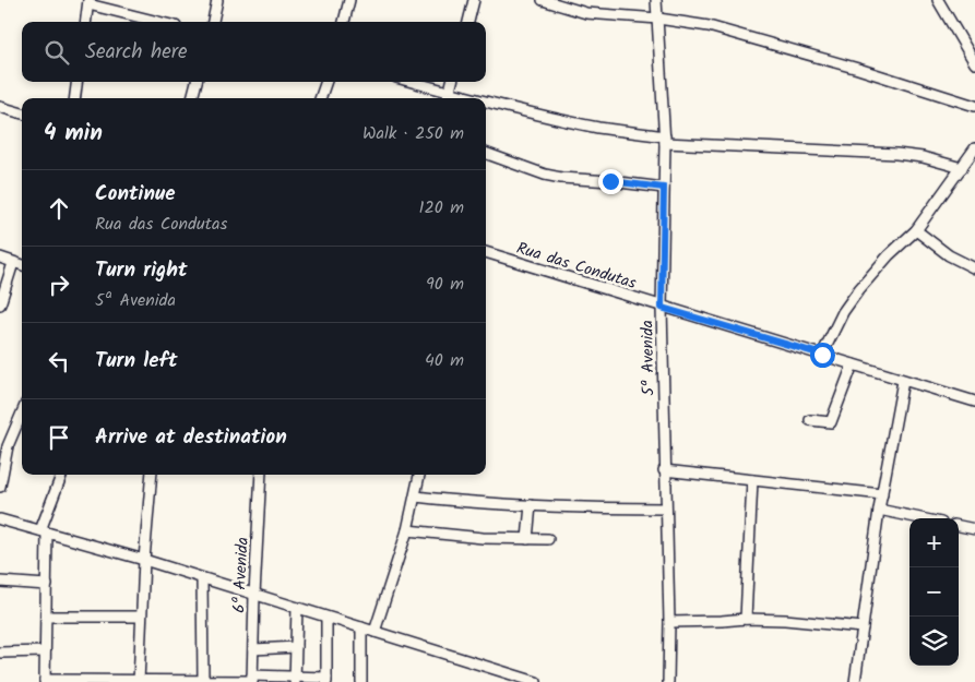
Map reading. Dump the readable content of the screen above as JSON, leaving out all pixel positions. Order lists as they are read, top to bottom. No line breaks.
{"streets":{"street":["Rua das Condutas","5ª Avenida","6ª Avenida"]},"crossings":[["Rua das Condutas","5ª Avenida"]],"page":{"search":"Search here","heading":["4 min","Walk · 250 m"],"list":[["Continue","Rua das Condutas","120 m"],["Turn right","5ª Avenida","90 m"],["Turn left","40 m"],"Arrive at destination"],"map_buttons":["+","−"]}}
